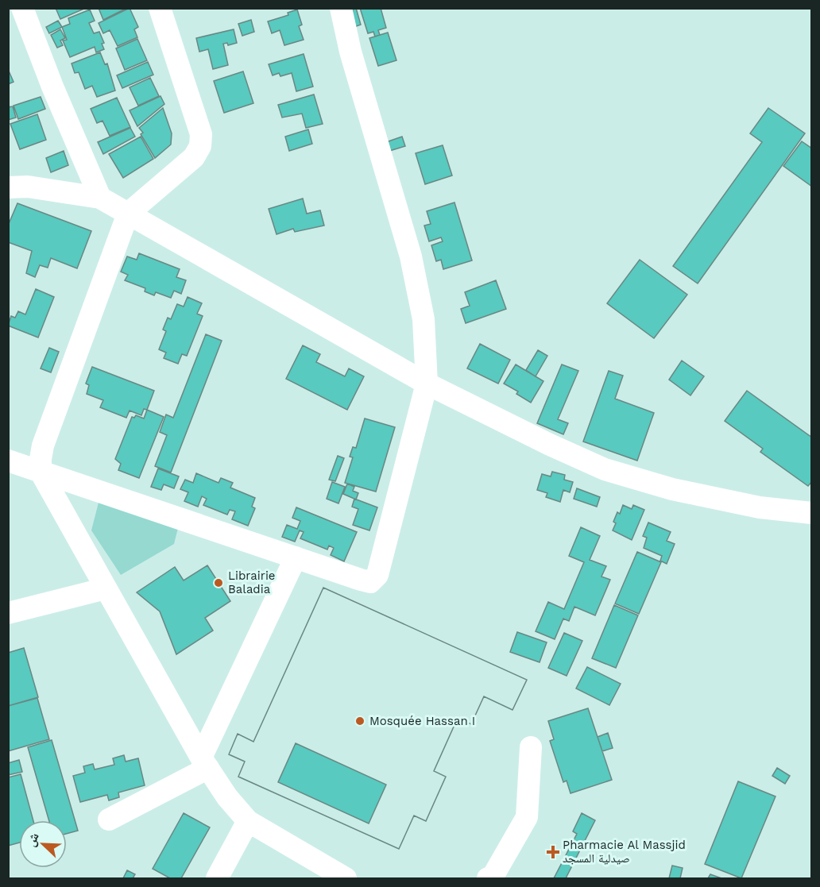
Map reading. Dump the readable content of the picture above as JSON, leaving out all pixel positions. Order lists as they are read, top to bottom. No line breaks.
{"places":{"other":["Librairie Baladia","Mosquée Hassan I"],"health":["Pharmacie Al Massjid صيدلية المسجد"]},"north":"top left"}
